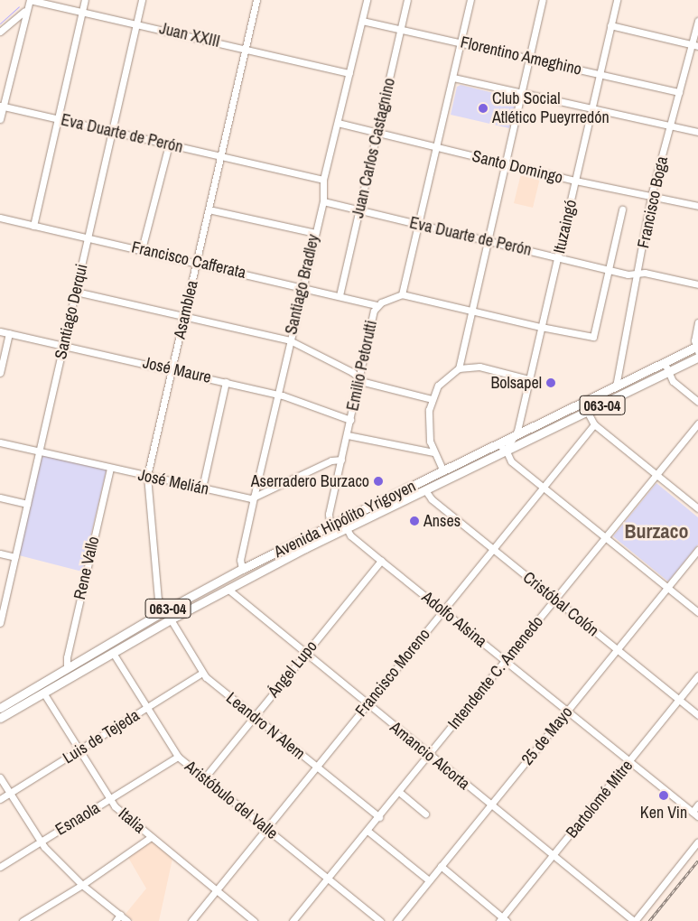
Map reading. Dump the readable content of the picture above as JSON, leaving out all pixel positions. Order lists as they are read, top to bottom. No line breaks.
{"streets":{"main road":["063-04","Avenida Hipólito Yrigoyen"],"street":["Juan XXIII","Florentino Ameghino","Eva Duarte de Perón","Juan Carlos Castagnino","Santo Domingo","Francisco Boga","Ituzaingó","Francisco Cafferata","Santiago Bradley","Asamblea","Santiago Derqui","Emilio Petorutti","José Maure","José Melián","Rene Vallo","Cristóbal Colón","Adolfo Alsina","Ángel Lupo","Francisco Moreno","Intendente C. Amenedo","Leandro N Alem","25 de Mayo","Luis de Tejeda","Amancio Alcorta","Bartolomé Mitre","Aristóbulo del Valle","Esnaola","Italia"]},"crossings":[["Juan XXIII","Santiago Bradley"],["Juan XXIII","Asamblea"],["Juan XXIII","Santiago Derqui"],["Florentino Ameghino","Juan Carlos Castagnino"],["Florentino Ameghino","Francisco Boga"],["Florentino Ameghino","Ituzaingó"],["Florentino Ameghino","Santiago Bradley"],["Eva Duarte de Perón","Juan Carlos Castagnino"],["Eva Duarte de Perón","Francisco Boga"],["Eva Duarte de Perón","Ituzaingó"],["Eva Duarte de Perón","Santiago Bradley"],["Eva Duarte de Perón","Asamblea"],["Eva Duarte de Perón","Santiago Derqui"],["Juan Carlos Castagnino","Santo Domingo"],["Juan Carlos Castagnino","Francisco Cafferata"],["Santo Domingo","Francisco Boga"],["Santo Domingo","Ituzaingó"],["Santo Domingo","Santiago Bradley"],["Francisco Boga","Avenida Hipólito Yrigoyen"],["Ituzaingó","Avenida Hipólito Yrigoyen"],["Francisco Cafferata","Santiago Bradley"],["Francisco Cafferata","Asamblea"],["Francisco Cafferata","Santiago Derqui"],["Francisco Cafferata","Emilio Petorutti"],["Santiago Bradley","José Maure"],["Santiago Bradley","José Melián"],["Santiago Bradley","Avenida Hipólito Yrigoyen"],["Asamblea","José Maure"],["Asamblea","José Melián"],["Asamblea","Avenida Hipólito Yrigoyen"],["Asamblea","Leandro N Alem"],["Santiago Derqui","José Maure"],["Santiago Derqui","José Melián"],["Emilio Petorutti","José Maure"],["Emilio Petorutti","Avenida Hipólito Yrigoyen"],["José Melián","Rene Vallo"],["Avenida Hipólito Yrigoyen","Rene Vallo"],["Avenida Hipólito Yrigoyen","Cristóbal Colón"],["Avenida Hipólito Yrigoyen","Adolfo Alsina"],["Avenida Hipólito Yrigoyen","Leandro N Alem"],["Avenida Hipólito Yrigoyen","Amancio Alcorta"],["Avenida Hipólito Yrigoyen","Aristóbulo del Valle"],["Avenida Hipólito Yrigoyen","Italia"],["Cristóbal Colón","Francisco Moreno"],["Cristóbal Colón","Intendente C. Amenedo"],["Cristóbal Colón","25 de Mayo"],["Cristóbal Colón","Bartolomé Mitre"],["Adolfo Alsina","Ángel Lupo"],["Adolfo Alsina","Francisco Moreno"],["Adolfo Alsina","Intendente C. Amenedo"],["Adolfo Alsina","25 de Mayo"],["Adolfo Alsina","Bartolomé Mitre"],["Ángel Lupo","Leandro N Alem"],["Ángel Lupo","Amancio Alcorta"],["Ángel Lupo","Aristóbulo del Valle"],["Francisco Moreno","Leandro N Alem"],["Francisco Moreno","Amancio Alcorta"],["Francisco Moreno","Aristóbulo del Valle"],["Francisco Moreno","Italia"],["Intendente C. Amenedo","Leandro N Alem"],["Intendente C. Amenedo","Amancio Alcorta"],["Intendente C. Amenedo","Aristóbulo del Valle"],["Leandro N Alem","Luis de Tejeda"],["25 de Mayo","Amancio Alcorta"],["Luis de Tejeda","Aristóbulo del Valle"],["Luis de Tejeda","Italia"],["Amancio Alcorta","Bartolomé Mitre"],["Aristóbulo del Valle","Esnaola"],["Esnaola","Italia"]],"districts":["Burzaco"],"places":["Club Social Atlético Pueyrredón","Bolsapel","Aserradero Burzaco","Anses","Ken Vin"]}
